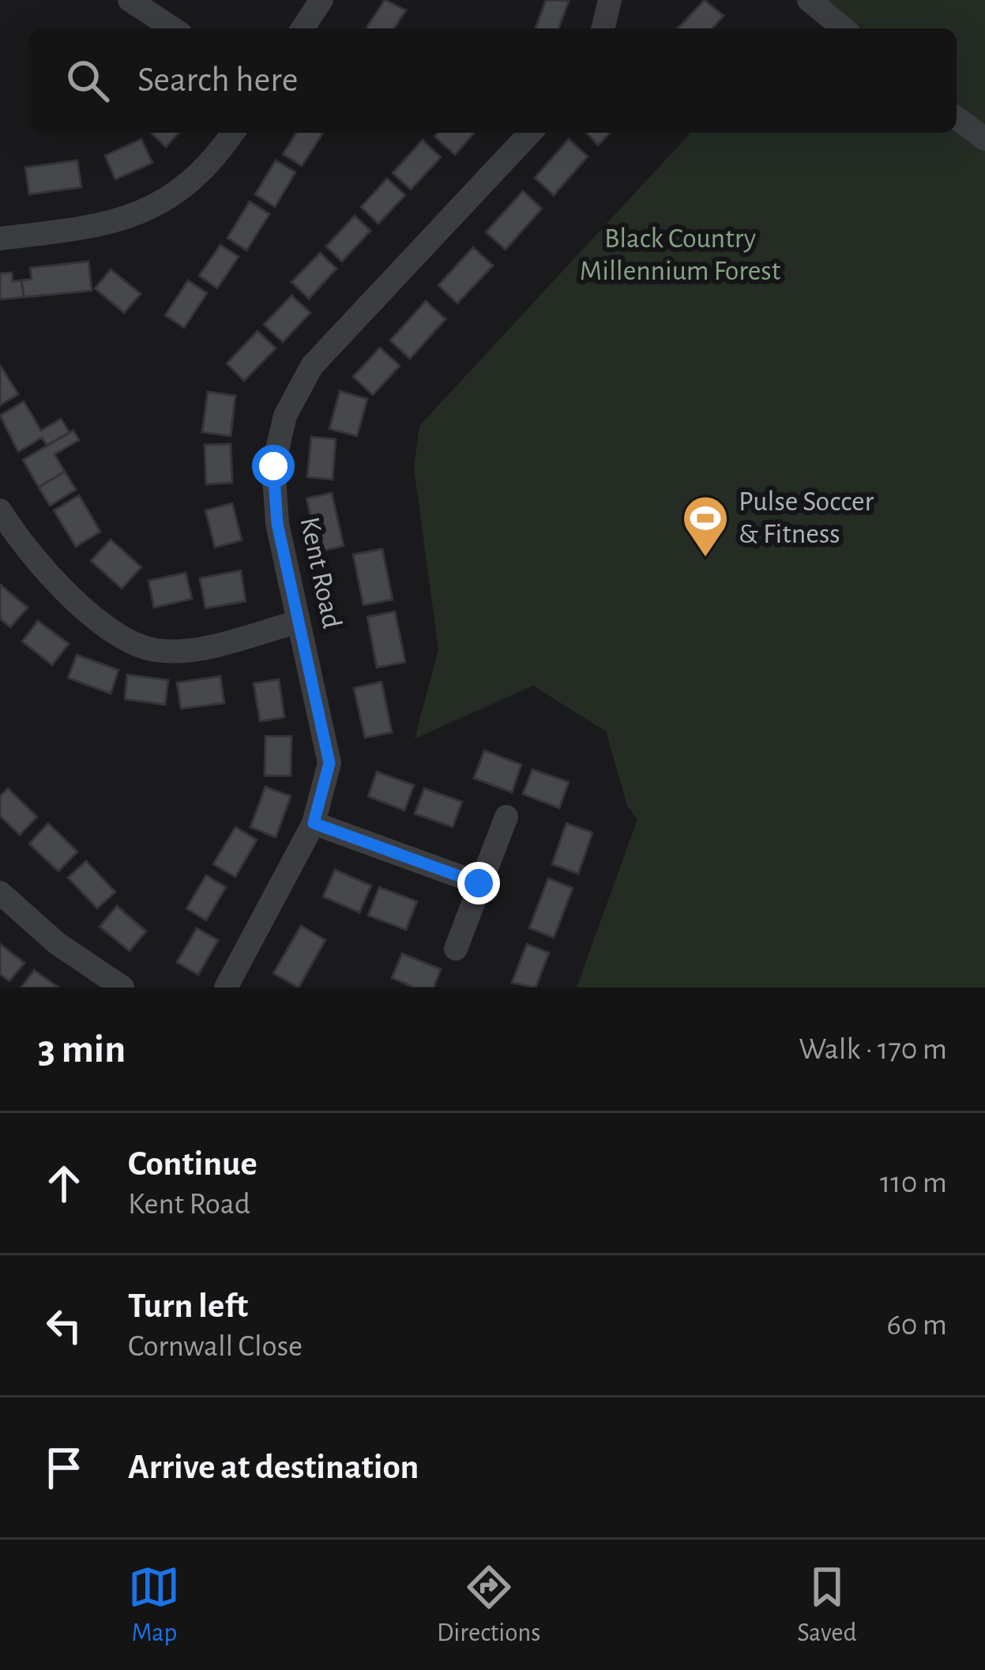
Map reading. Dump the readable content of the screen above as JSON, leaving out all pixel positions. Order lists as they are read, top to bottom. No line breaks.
{"streets":{"street":["Kent Road"]},"parks":["Black Country Millennium Forest"],"places":{"sports":["Pulse Soccer & Fitness"]},"page":{"search":"Search here","heading":["3 min","Walk · 170 m"],"list":[["Continue","Kent Road","110 m"],["Turn left","Cornwall Close","60 m"],"Arrive at destination"],"nav":["Map","Directions","Saved"]}}
